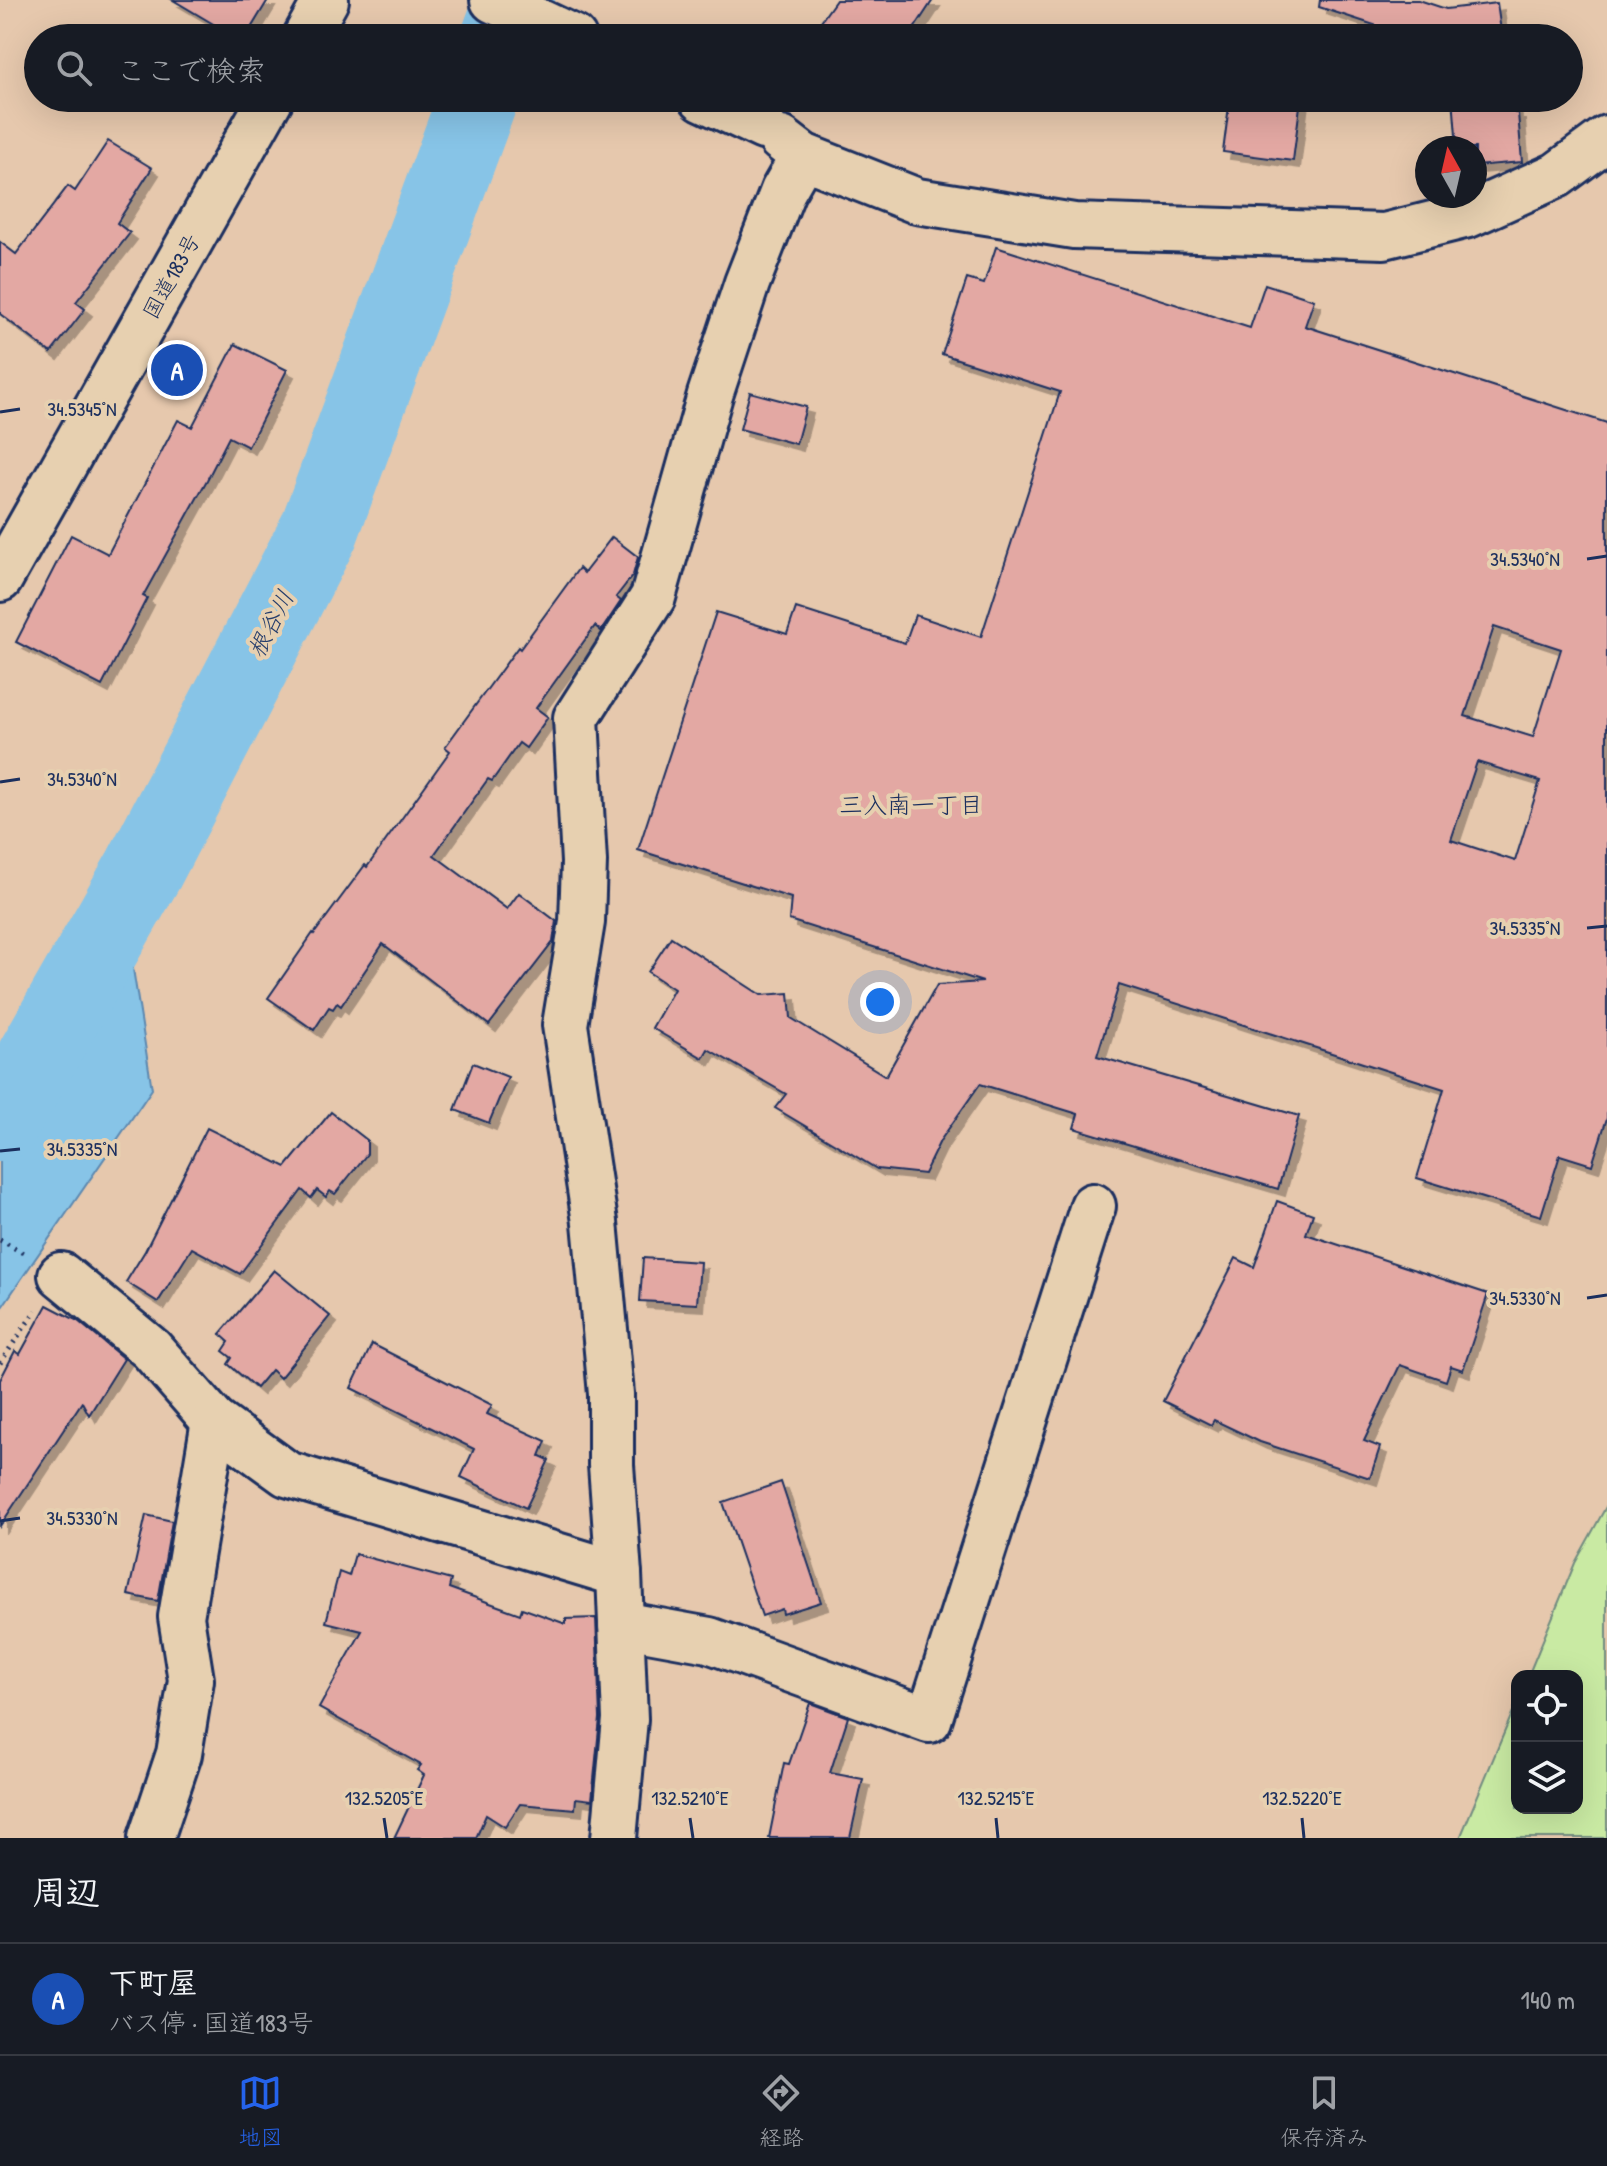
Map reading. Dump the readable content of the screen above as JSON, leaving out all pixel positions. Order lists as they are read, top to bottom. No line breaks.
{"streets":{"main road":["国道183号"]},"districts":["三入南一丁目"],"water":["根谷川"],"north":"top","page":{"search":"ここで検索","pins":"A","heading":"周辺","list":[{"mark":"A","name":"下町屋","note":"バス停 · 国道183号","value":"140 m"}],"nav":["地図","経路","保存済み"]},"coordinates":["34.5345°N","34.5340°N","34.5335°N","34.5330°N","132.5205°E","132.5210°E","132.5215°E","132.5220°E"]}
